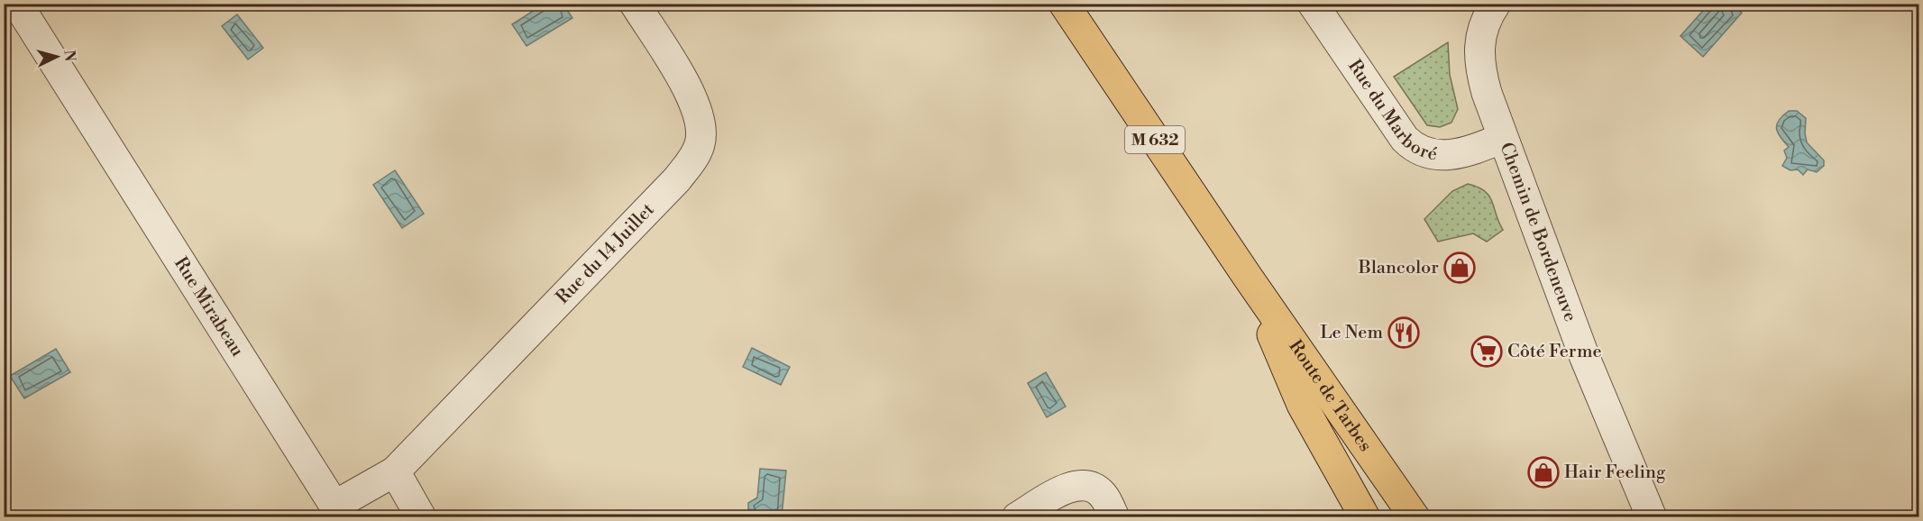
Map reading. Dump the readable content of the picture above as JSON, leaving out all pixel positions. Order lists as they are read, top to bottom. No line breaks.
{"streets":{"main road":["M 632","Route de Tarbes"],"street":["Rue du Marboré","Chemin de Bordeneuve","Rue du 14 Juillet","Rue Mirabeau"]},"crossings":[["Rue du Marboré","Chemin de Bordeneuve"],["Rue du 14 Juillet","Rue Mirabeau"]],"places":{"shop":["Blancolor","Hair Feeling"],"restaurant":["Le Nem"],"supermarket":["Côté Ferme"]},"north":"right"}
